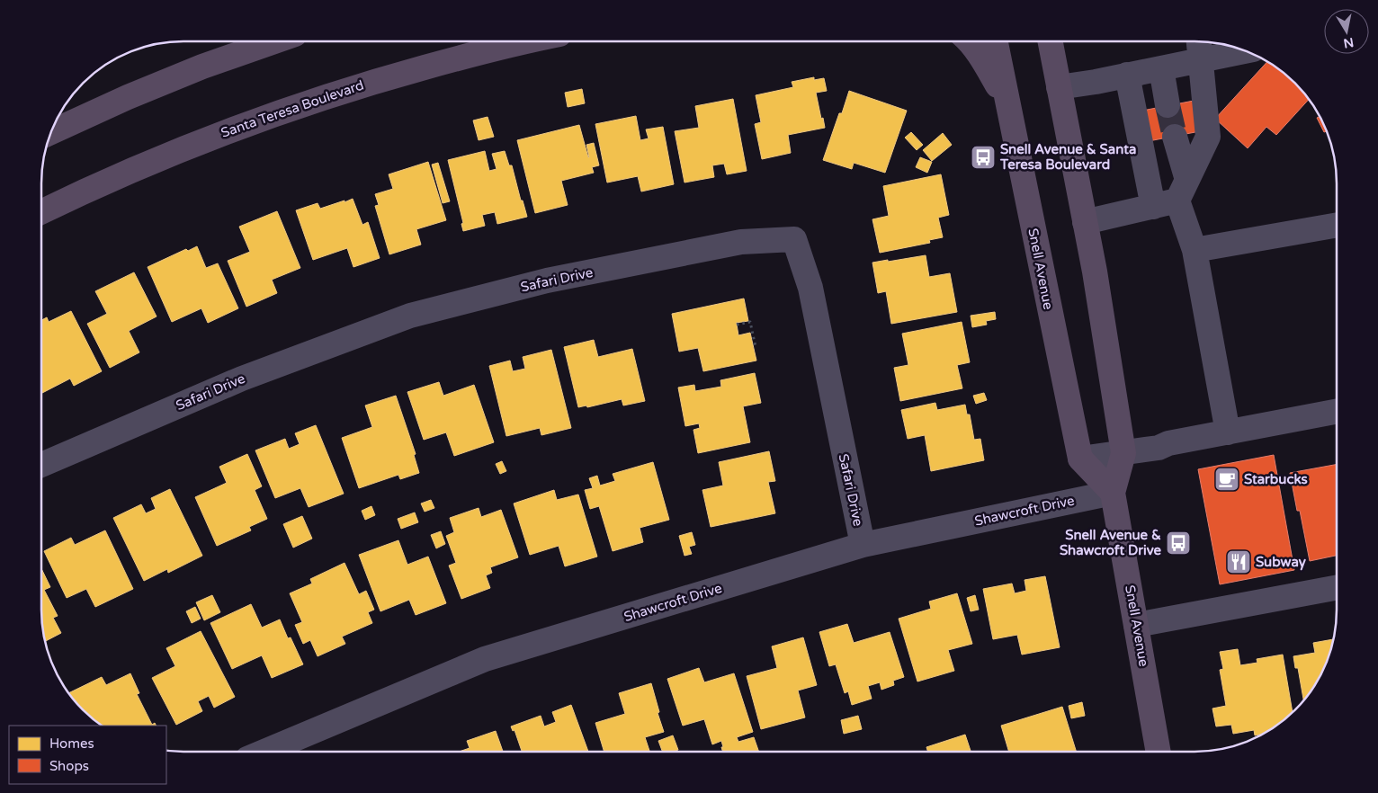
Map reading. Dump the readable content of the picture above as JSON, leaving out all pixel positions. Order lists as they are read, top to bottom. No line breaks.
{"streets":{"main road":["Santa Teresa Boulevard","Snell Avenue"],"street":["Safari Drive","Shawcroft Drive"]},"crossings":[["Snell Avenue","Shawcroft Drive"],["Safari Drive","Shawcroft Drive"]],"places":{"bus stop":["Snell Avenue & Santa Teresa Boulevard","Snell Avenue & Shawcroft Drive"],"cafe":["Starbucks"],"restaurant":["Subway"]},"legend":["Homes","Shops"],"north":"bottom"}
